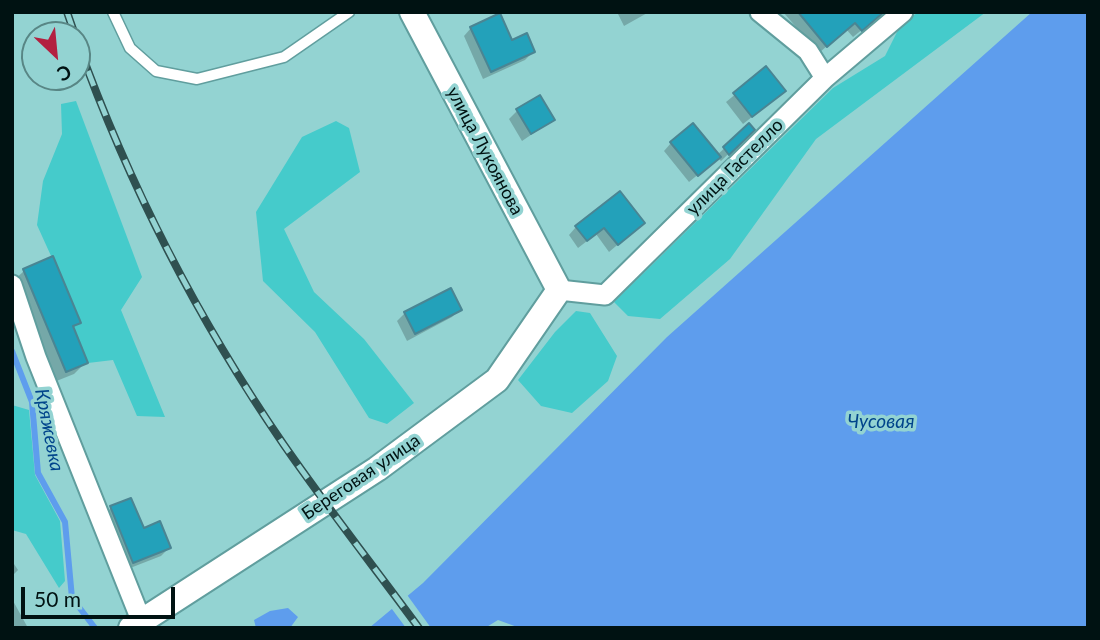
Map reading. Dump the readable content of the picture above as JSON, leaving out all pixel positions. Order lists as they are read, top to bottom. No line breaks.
{"streets":{"street":["улица Лукоянова","улица Гастелло","Береговая улица"]},"crossings":[["улица Лукоянова","улица Гастелло"],["улица Лукоянова","Береговая улица"],["улица Гастелло","Береговая улица"]],"water":["Чусовая","Кряжевка"],"scale_bar":"50 m","north":"bottom right"}
